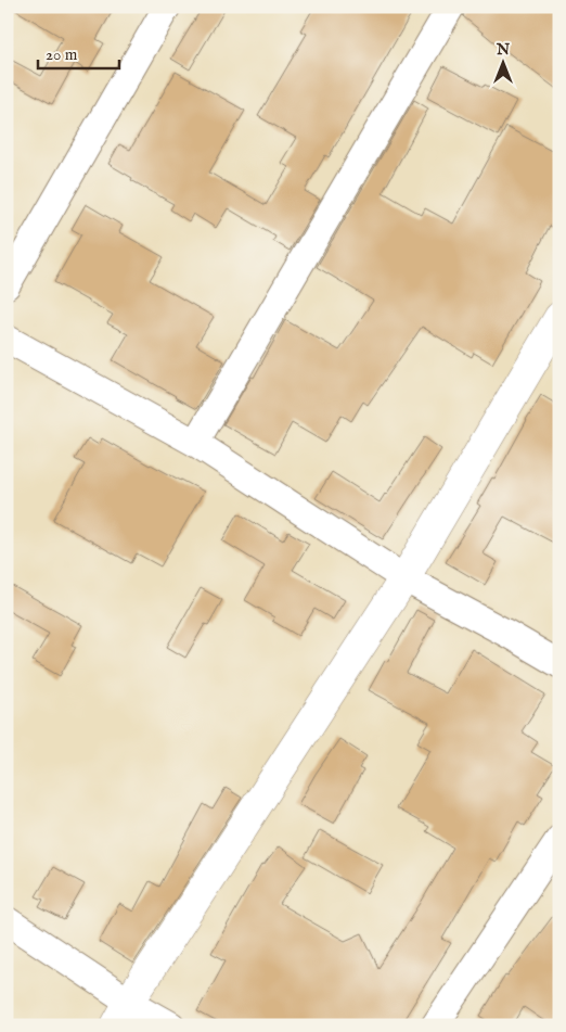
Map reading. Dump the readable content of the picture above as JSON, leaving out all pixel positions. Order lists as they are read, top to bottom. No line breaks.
{"scale_bar":"20 m","north":"top"}
